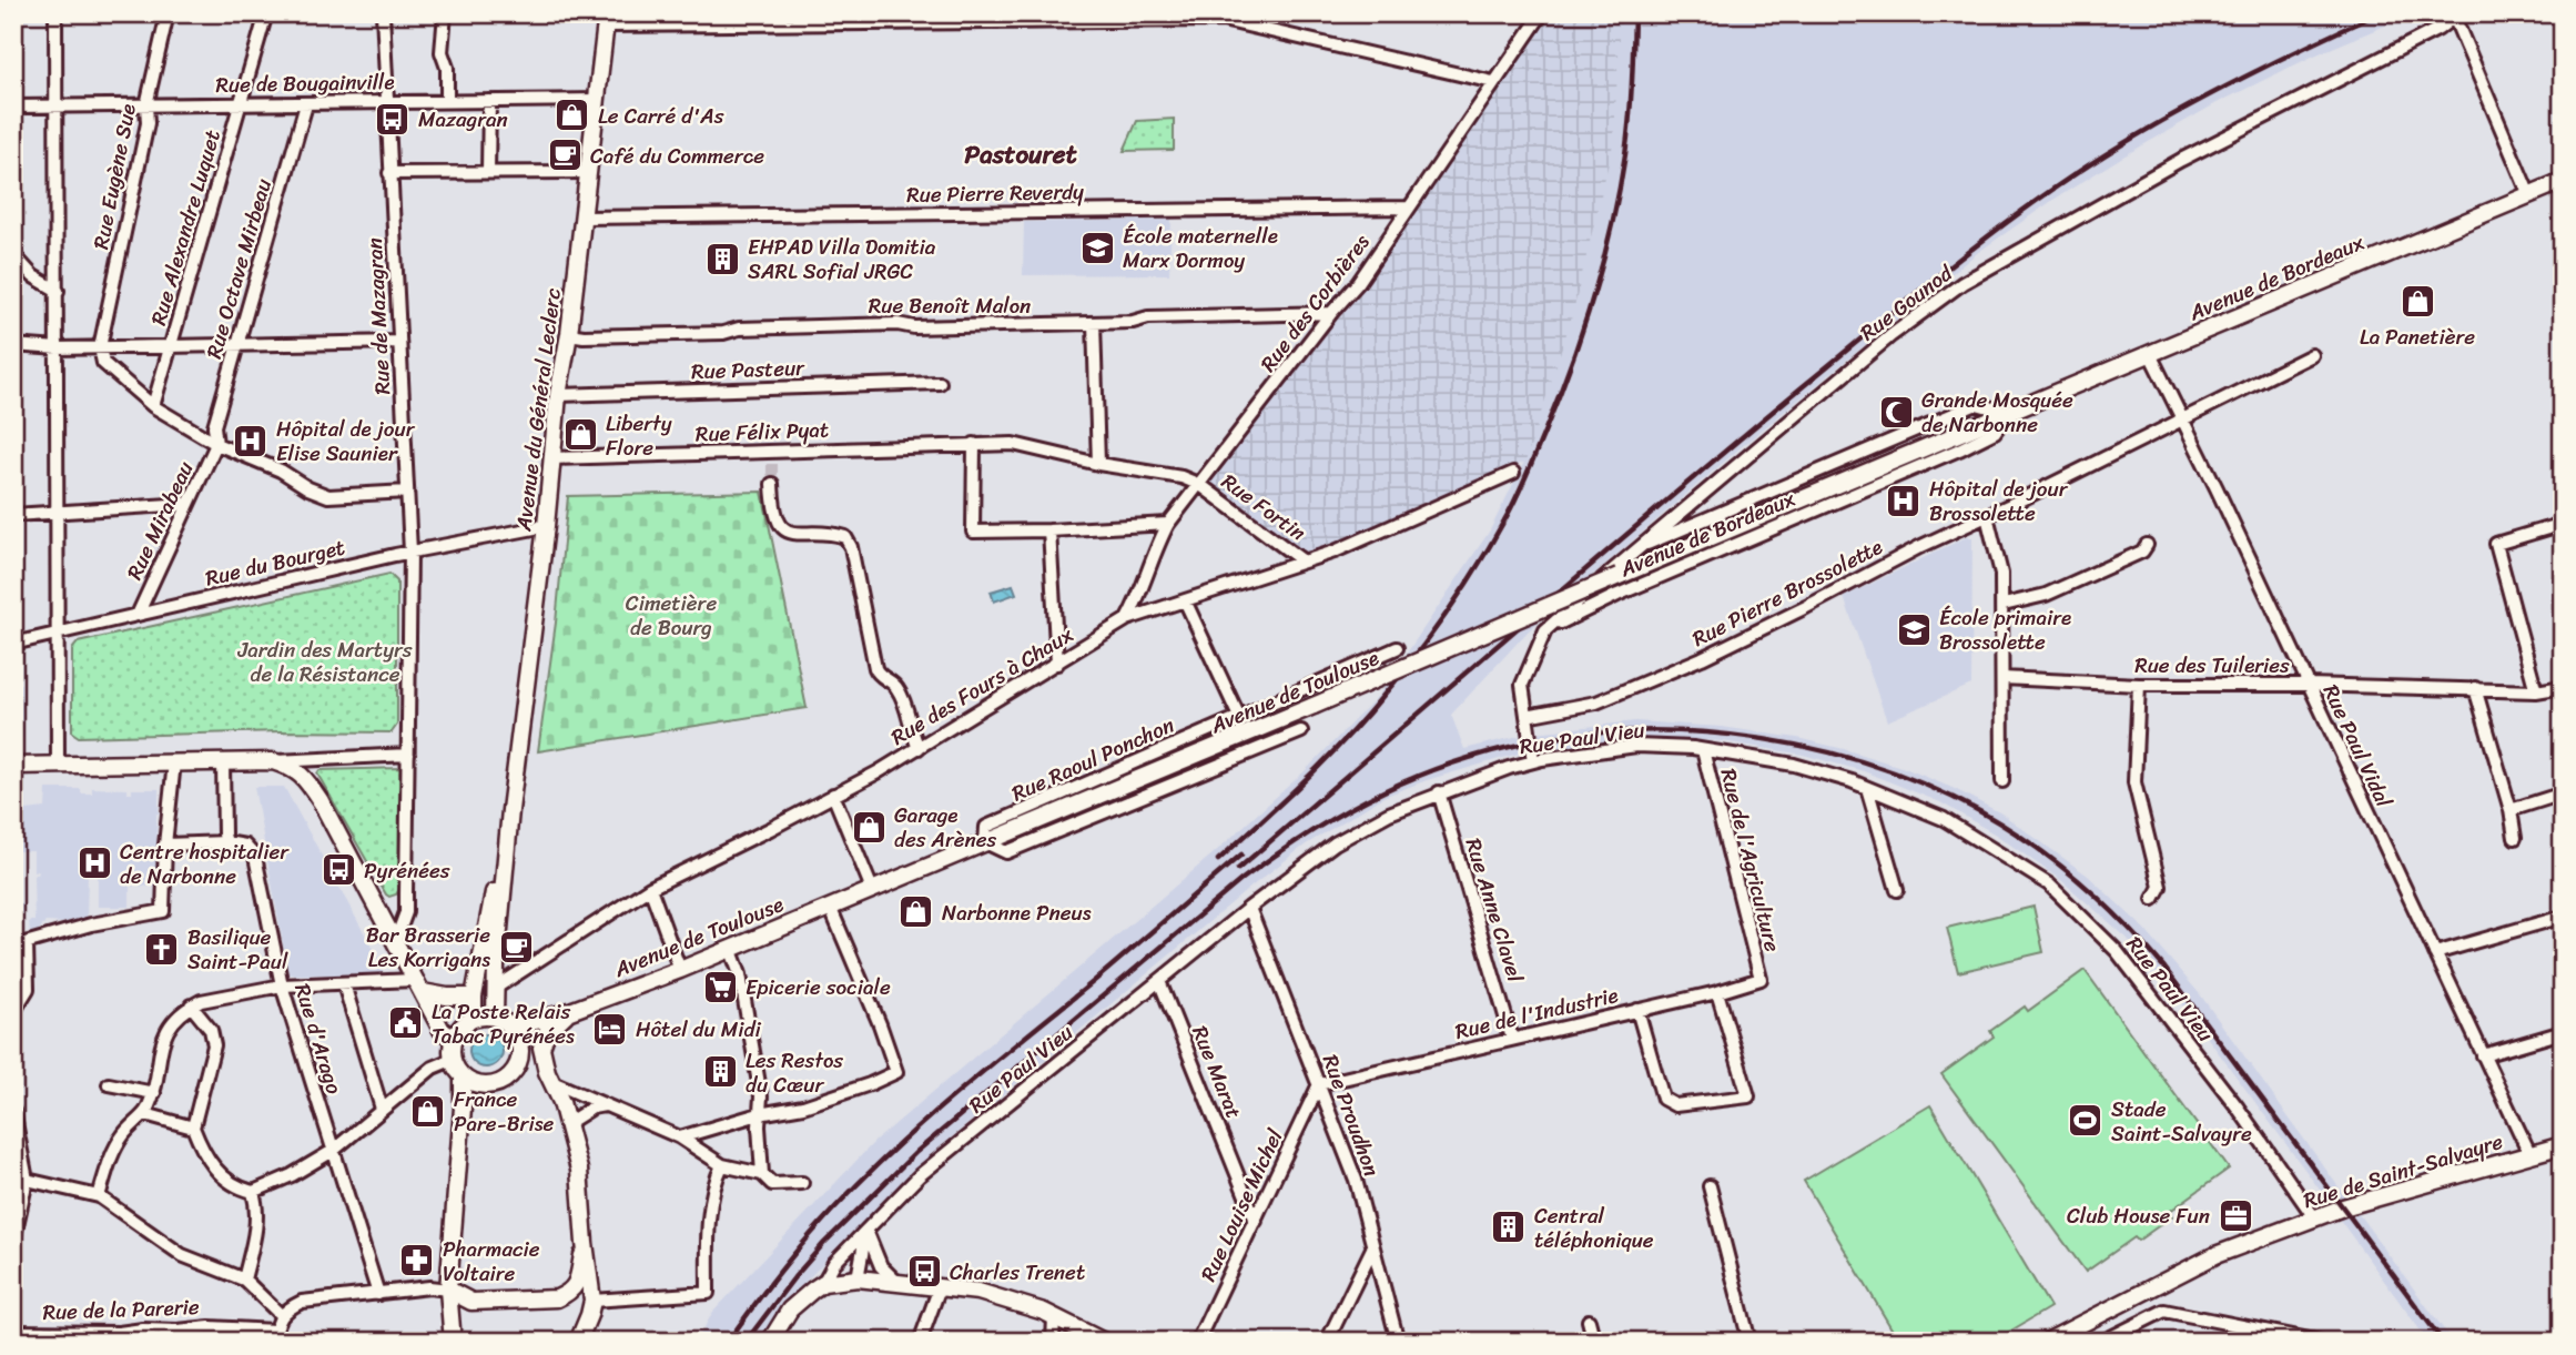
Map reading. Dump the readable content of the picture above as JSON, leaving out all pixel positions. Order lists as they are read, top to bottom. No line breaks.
{"streets":{"main road":["Avenue de Bordeaux","Avenue du Général Leclerc","Avenue de Toulouse","Rue de Saint-Salvayre"],"street":["Rue de Bougainville","Rue Eugène Sue","Rue Pierre Reverdy","Rue Alexandre Luquet","Rue Octave Mirbeau","Rue des Corbières","Rue Gounod","Rue Benoît Malon","Rue de Mazagran","Rue Pasteur","Rue Félix Pyat","Rue Fortin","Rue Mirabeau","Rue du Bourget","Rue Pierre Brossolette","Rue des Tuileries","Rue des Fours à Chaux","Rue Paul Vieu","Rue Paul Vidal","Rue Raoul Ponchon","Rue de l'Agriculture","Rue Anne Clavel","Rue de l'Industrie","Rue d'Arago","Rue Marat","Rue Proudhon","Rue Louise Michel","Rue de la Parerie"]},"crossings":[["Rue de Bougainville","Rue Eugène Sue"],["Rue de Bougainville","Rue Alexandre Luquet"],["Rue de Bougainville","Rue Octave Mirbeau"],["Rue de Bougainville","Rue de Mazagran"],["Rue de Bougainville","Avenue du Général Leclerc"],["Rue Pierre Reverdy","Rue des Corbières"],["Rue Pierre Reverdy","Avenue du Général Leclerc"],["Rue Octave Mirbeau","Rue Mirabeau"],["Avenue de Bordeaux","Rue Gounod"],["Avenue de Bordeaux","Avenue de Toulouse"],["Avenue de Bordeaux","Rue Paul Vidal"],["Rue des Corbières","Rue Benoît Malon"],["Rue des Corbières","Rue Félix Pyat"],["Rue des Corbières","Rue Fortin"],["Rue des Corbières","Rue des Fours à Chaux"],["Rue Gounod","Rue Pierre Brossolette"],["Rue Gounod","Rue Paul Vieu"],["Rue Benoît Malon","Avenue du Général Leclerc"],["Rue de Mazagran","Rue du Bourget"],["Rue Pasteur","Avenue du Général Leclerc"],["Avenue du Général Leclerc","Rue Félix Pyat"],["Avenue du Général Leclerc","Rue du Bourget"],["Avenue du Général Leclerc","Rue des Fours à Chaux"],["Avenue du Général Leclerc","Avenue de Toulouse"],["Rue Félix Pyat","Rue Fortin"],["Rue Fortin","Rue des Fours à Chaux"],["Rue Mirabeau","Rue du Bourget"],["Rue Pierre Brossolette","Rue Paul Vidal"],["Rue des Tuileries","Rue Paul Vidal"],["Avenue de Toulouse","Rue Raoul Ponchon"],["Rue Paul Vieu","Rue de l'Agriculture"],["Rue Paul Vieu","Rue Anne Clavel"],["Rue Paul Vieu","Rue Marat"],["Rue Paul Vieu","Rue Proudhon"],["Rue Paul Vieu","Rue de Saint-Salvayre"],["Rue Paul Vidal","Rue de Saint-Salvayre"],["Rue de l'Agriculture","Rue de l'Industrie"],["Rue Anne Clavel","Rue de l'Industrie"],["Rue de l'Industrie","Rue Proudhon"],["Rue de l'Industrie","Rue Louise Michel"],["Rue Marat","Rue Louise Michel"],["Rue Proudhon","Rue Louise Michel"]],"districts":["Pastouret"],"parks":["Cimetière de Bourg","Jardin des Martyrs de la Résistance"],"places":{"shop":["Le Carré d'As","La Panetière","Liberty Flore","Garage des Arènes","Narbonne Pneus","France Pare-Brise"],"bus stop":["Mazagran","Pyrénées","Charles Trenet"],"cafe":["Café du Commerce","Bar Brasserie Les Korrigans"],"school or university":["École maternelle Marx Dormoy","École primaire Brossolette"],"building":["EHPAD Villa Domitia SARL Sofial JRGC","Les Restos du Cœur","Central téléphonique"],"mosque":["Grande Mosquée de Narbonne"],"hospital":["Hôpital de jour Elise Saunier","Hôpital de jour Brossolette","Centre hospitalier de Narbonne"],"church":["Basilique Saint-Paul"],"supermarket":["Epicerie sociale"],"public building":["La Poste Relais Tabac Pyrénées"],"hotel":["Hôtel du Midi"],"sports":["Stade Saint-Salvayre"],"office":["Club House Fun"],"pharmacy":["Pharmacie Voltaire"]}}
